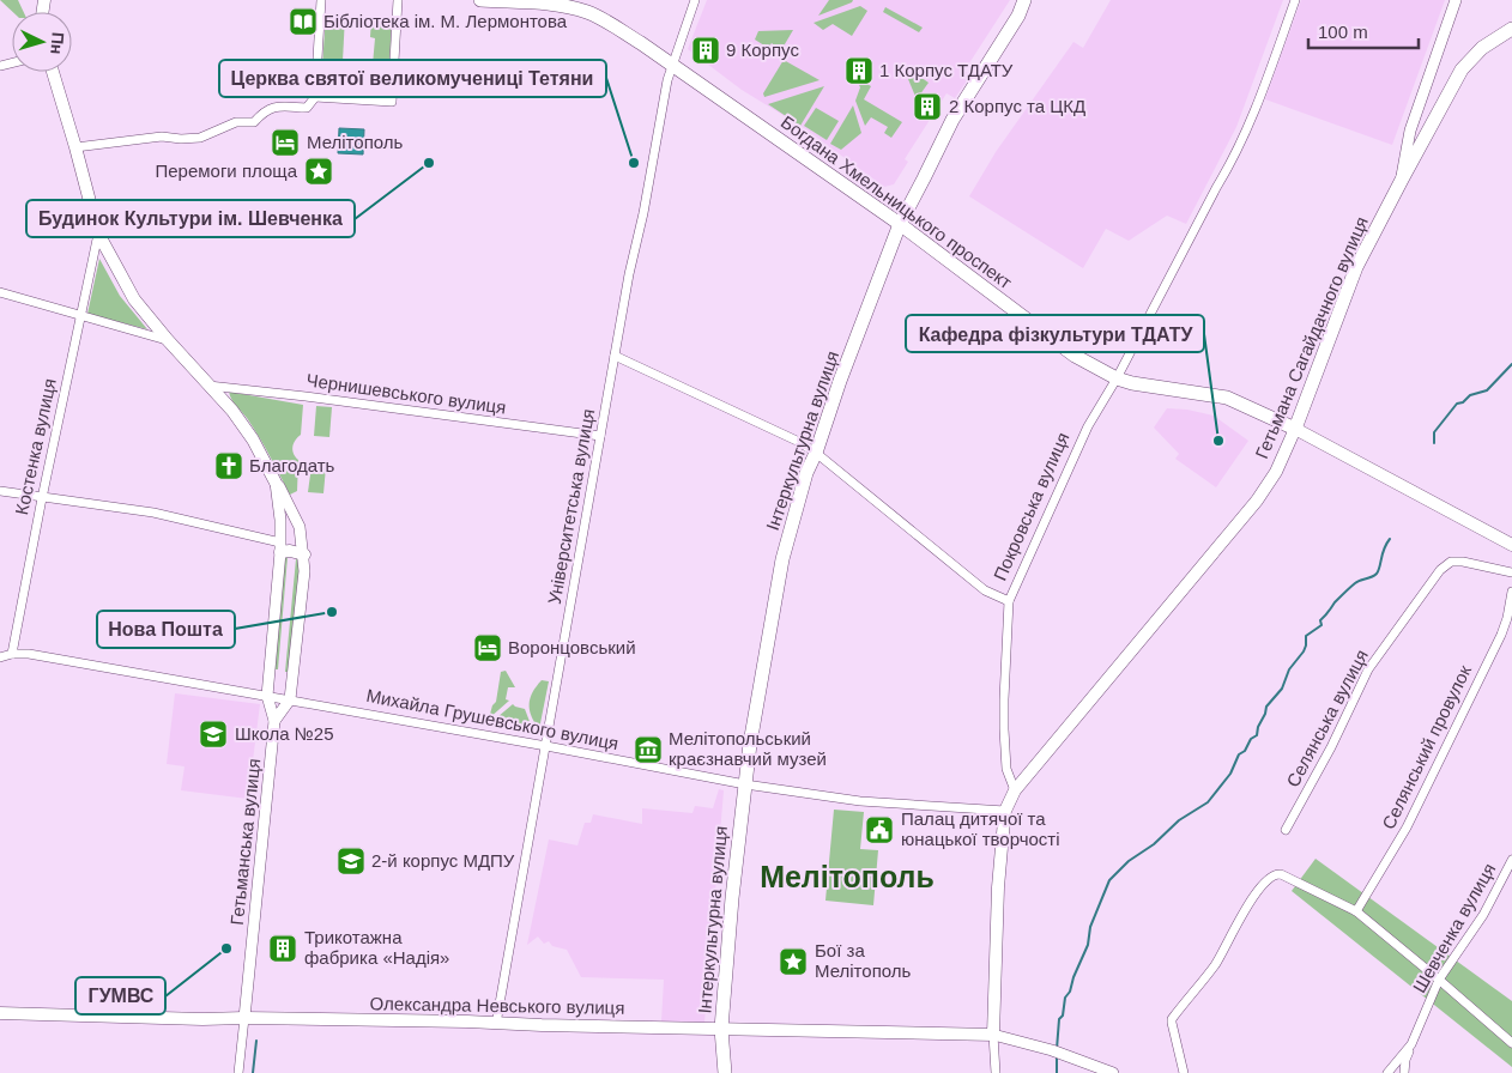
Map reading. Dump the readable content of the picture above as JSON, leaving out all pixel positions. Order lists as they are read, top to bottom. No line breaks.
{"streets":{"highway":["Богдана Хмельницького проспект","Гетьмана Сагайдачного вулиця","Інтеркультурна вулиця"],"main road":["Олександра Невського вулиця"],"street":["Чернишевського вулиця","Костенка вулиця","Університетська вулиця","Покровська вулиця","Селянська вулиця","Михайла Грушевського вулиця","Селянський провулок","Гетьманська вулиця","Шевченка вулиця"]},"crossings":[["Богдана Хмельницького проспект","Гетьмана Сагайдачного вулиця"],["Богдана Хмельницького проспект","Інтеркультурна вулиця"],["Богдана Хмельницького проспект","Університетська вулиця"],["Богдана Хмельницького проспект","Покровська вулиця"],["Гетьмана Сагайдачного вулиця","Покровська вулиця"],["Чернишевського вулиця","Університетська вулиця"],["Інтеркультурна вулиця","Михайла Грушевського вулиця"],["Інтеркультурна вулиця","Олександра Невського вулиця"],["Костенка вулиця","Михайла Грушевського вулиця"],["Університетська вулиця","Михайла Грушевського вулиця"],["Університетська вулиця","Олександра Невського вулиця"],["Михайла Грушевського вулиця","Гетьманська вулиця"],["Гетьманська вулиця","Олександра Невського вулиця"]],"districts":["Мелітополь"],"places":{"library":["Бібліотека ім. М. Лермонтова"],"building":["9 Корпус","1 Корпус ТДАТУ","2 Корпус та ЦКД","Трикотажна фабрика «Надія»"],"hotel":["Мелітополь","Воронцовський"],"other":["Будинок Культури ім. Шевченка","Церква святої великомучениці Тетяни","Кафедра фізкультури ТДАТУ","Нова Пошта","ГУМВС"],"place":["Перемоги площа","Бої за Мелітополь"],"church":["Благодать"],"school or university":["Школа №25","2-й корпус МДПУ"],"museum":["Мелітопольський краєзнавчий музей"],"public building":["Палац дитячої та юнацької творчості"]},"scale_bar":"100 m","north":"right"}
